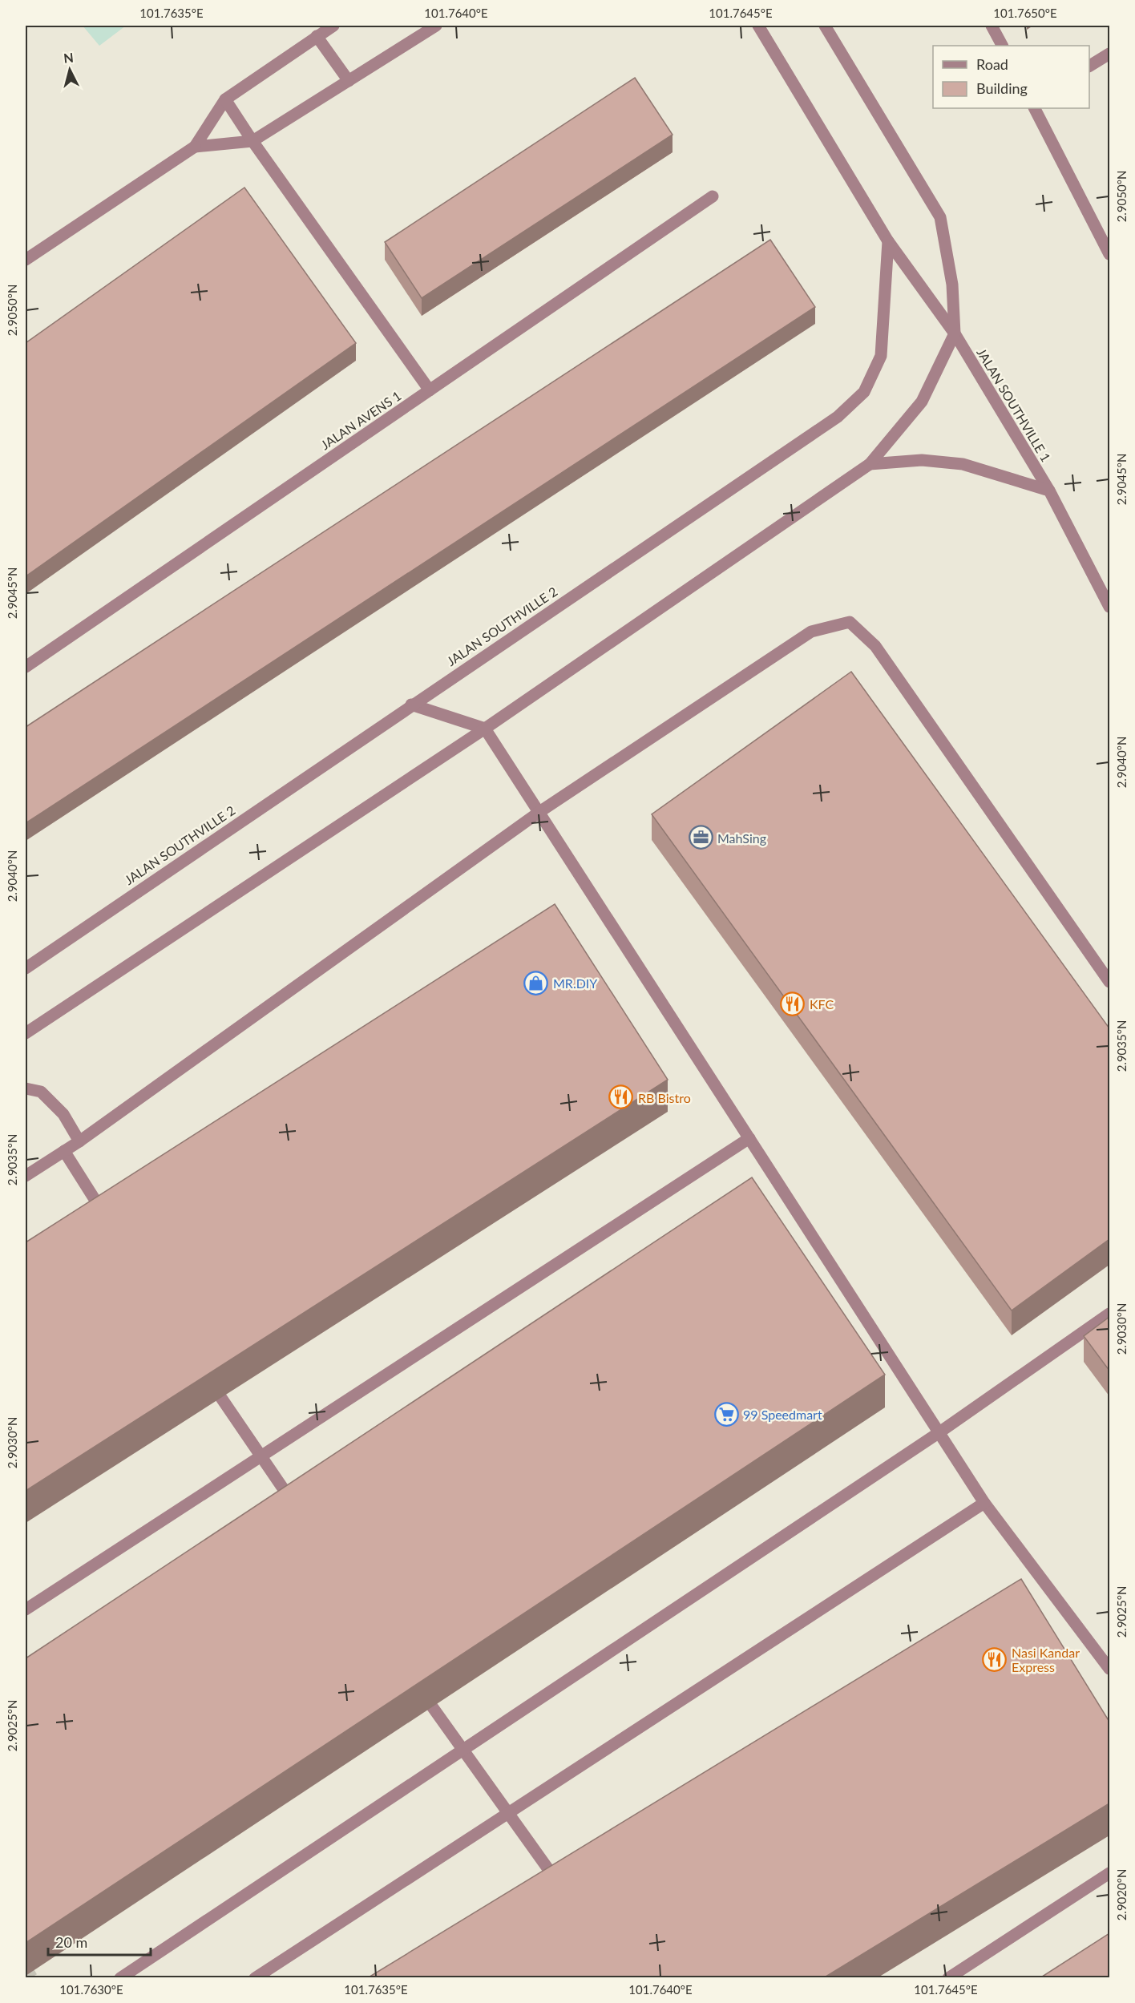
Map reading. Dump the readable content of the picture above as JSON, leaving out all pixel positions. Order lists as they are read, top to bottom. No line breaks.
{"streets":{"street":["JALAN SOUTHVILLE 1","JALAN AVENS 1","JALAN SOUTHVILLE 2"]},"crossings":[["JALAN SOUTHVILLE 1","JALAN SOUTHVILLE 2"]],"places":{"office":["MahSing"],"shop":["MR.DIY"],"restaurant":["KFC","RB Bistro","Nasi Kandar Express"],"supermarket":["99 Speedmart"]},"legend":["Road","Building"],"scale_bar":"20 m","north":"top","coordinates":["101.7635°E","101.7640°E","101.7645°E","101.7650°E","2.9050°N","2.9045°N","2.9040°N","2.9035°N","2.9030°N","2.9025°N","2.9020°N","101.7630°E"]}
